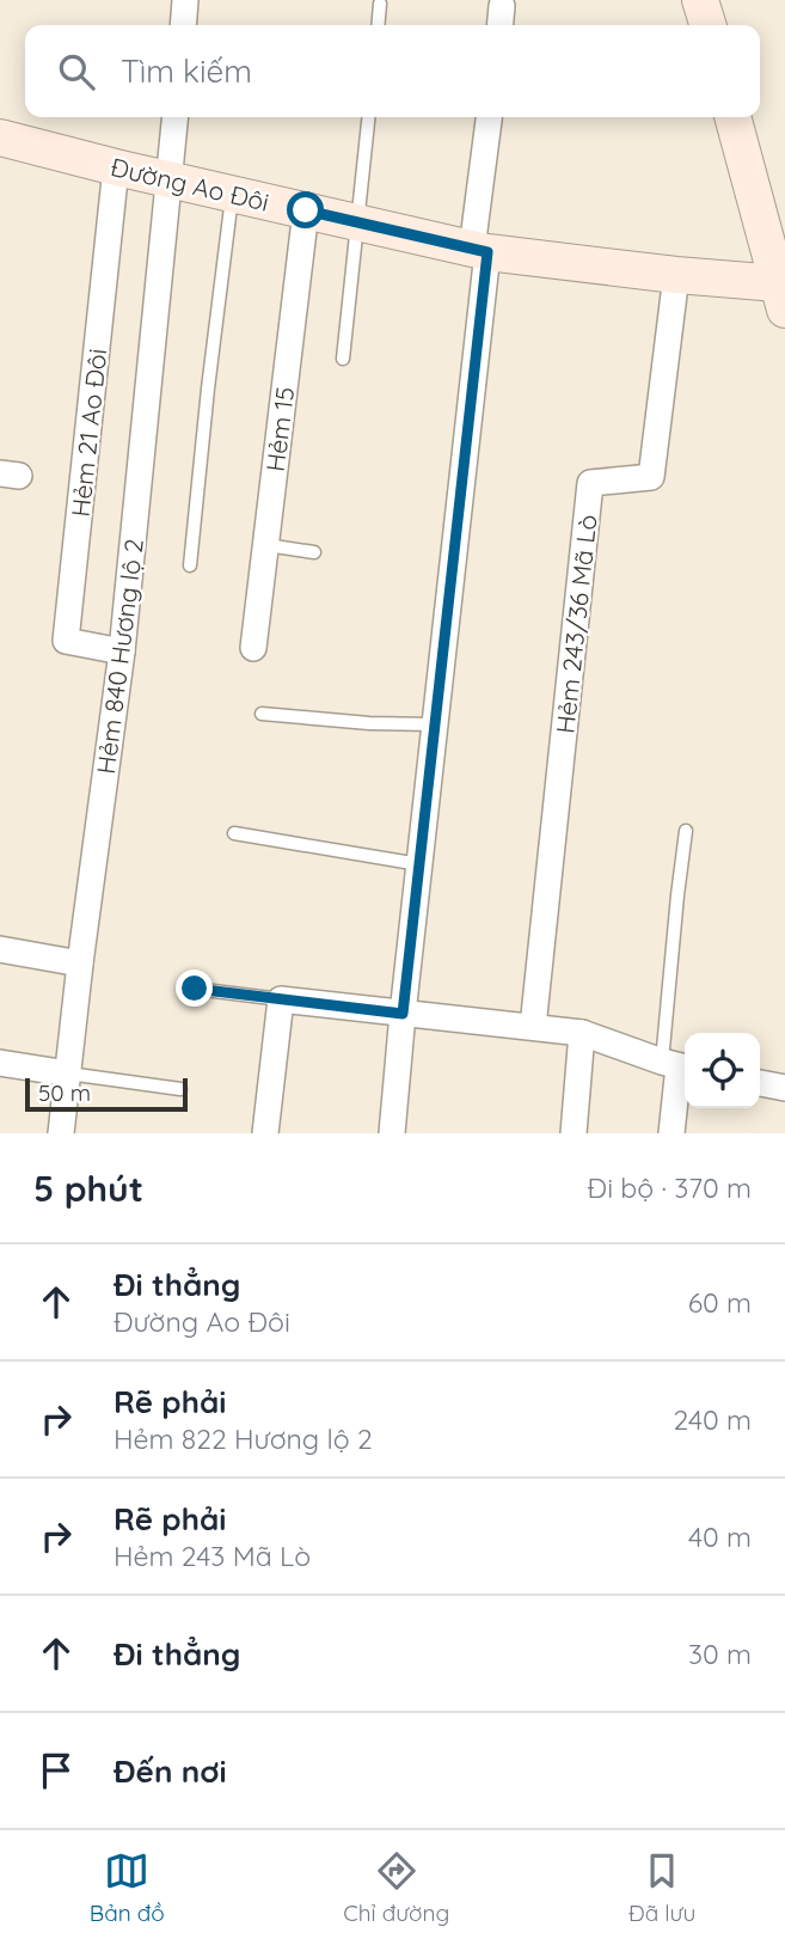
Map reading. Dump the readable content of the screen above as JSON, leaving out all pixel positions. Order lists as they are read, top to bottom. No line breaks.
{"streets":{"street":["Đường Ao Đôi","Hẻm 15","Hẻm 21 Ao Đôi","Hẻm 243/36 Mã Lò","Hẻm 840 Hương lộ 2"]},"crossings":[["Đường Ao Đôi","Hẻm 15"],["Đường Ao Đôi","Hẻm 21 Ao Đôi"],["Đường Ao Đôi","Hẻm 243/36 Mã Lò"],["Đường Ao Đôi","Hẻm 840 Hương lộ 2"],["Hẻm 21 Ao Đôi","Hẻm 840 Hương lộ 2"]],"scale_bar":"50 m","page":{"search":"Tìm kiếm","scale":"50 m","heading":["5 phút","Đi bộ · 370 m"],"list":[["Đi thẳng","Đường Ao Đôi","60 m"],["Rẽ phải","Hẻm 822 Hương lộ 2","240 m"],["Rẽ phải","Hẻm 243 Mã Lò","40 m"],["Đi thẳng","30 m"],"Đến nơi"],"nav":["Bản đồ","Chỉ đường","Đã lưu"]}}
